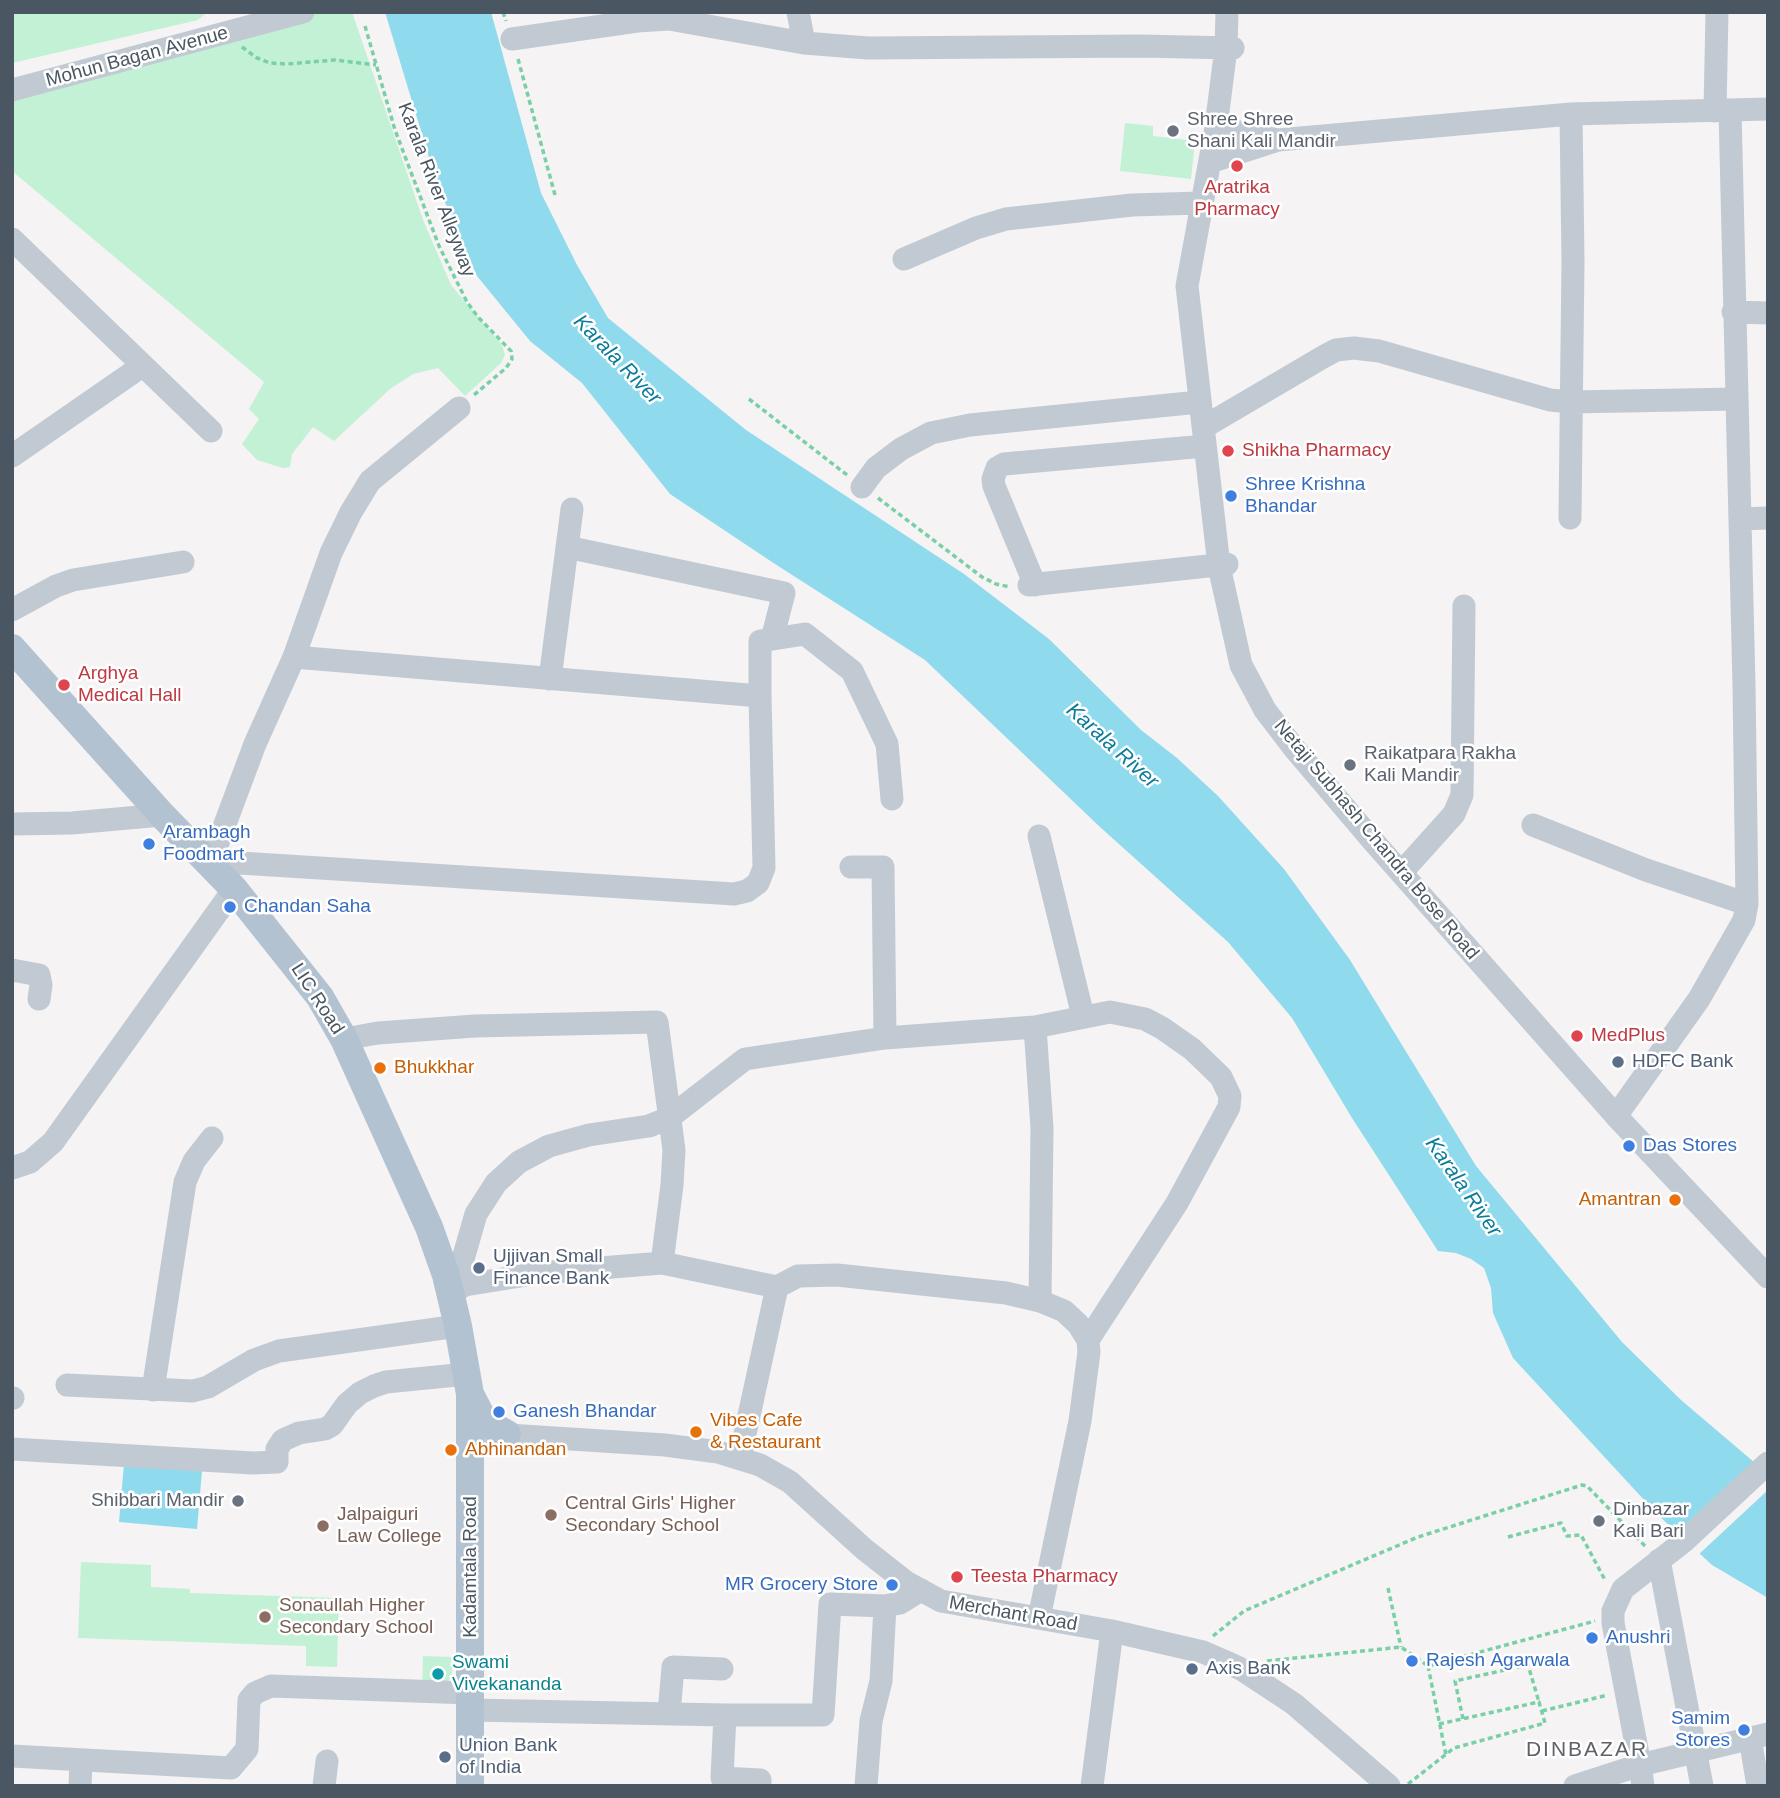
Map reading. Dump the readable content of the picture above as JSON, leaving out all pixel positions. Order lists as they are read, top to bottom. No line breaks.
{"streets":{"main road":["LIC Road","Kadamtala Road"],"street":["Mohun Bagan Avenue","Netaji Subhash Chandra Bose Road","Merchant Road"],"path":["Karala River Alleyway"]},"crossings":[["LIC Road","Kadamtala Road"],["LIC Road","Merchant Road"],["Kadamtala Road","Merchant Road"]],"districts":["DINBAZAR"],"water":["Karala River"],"places":["Shree Shree Shani Kali Mandir","Aratrika Pharmacy","Shikha Pharmacy","Shree Krishna Bhandar","Arghya Medical Hall","Raikatpara Rakha Kali Mandir","Arambagh Foodmart","Chandan Saha","MedPlus","HDFC Bank","Bhukkhar","Das Stores","Amantran","Ujjivan Small Finance Bank","Ganesh Bhandar","Vibes Cafe & Restaurant","Abhinandan","Shibbari Mandir","Central Girls' Higher Secondary School","Dinbazar Kali Bari","Jalpaiguri Law College","Teesta Pharmacy","MR Grocery Store","Sonaullah Higher Secondary School","Anushri","Rajesh Agarwala","Axis Bank","Swami Vivekananda","Samim Stores","Union Bank of India"]}
